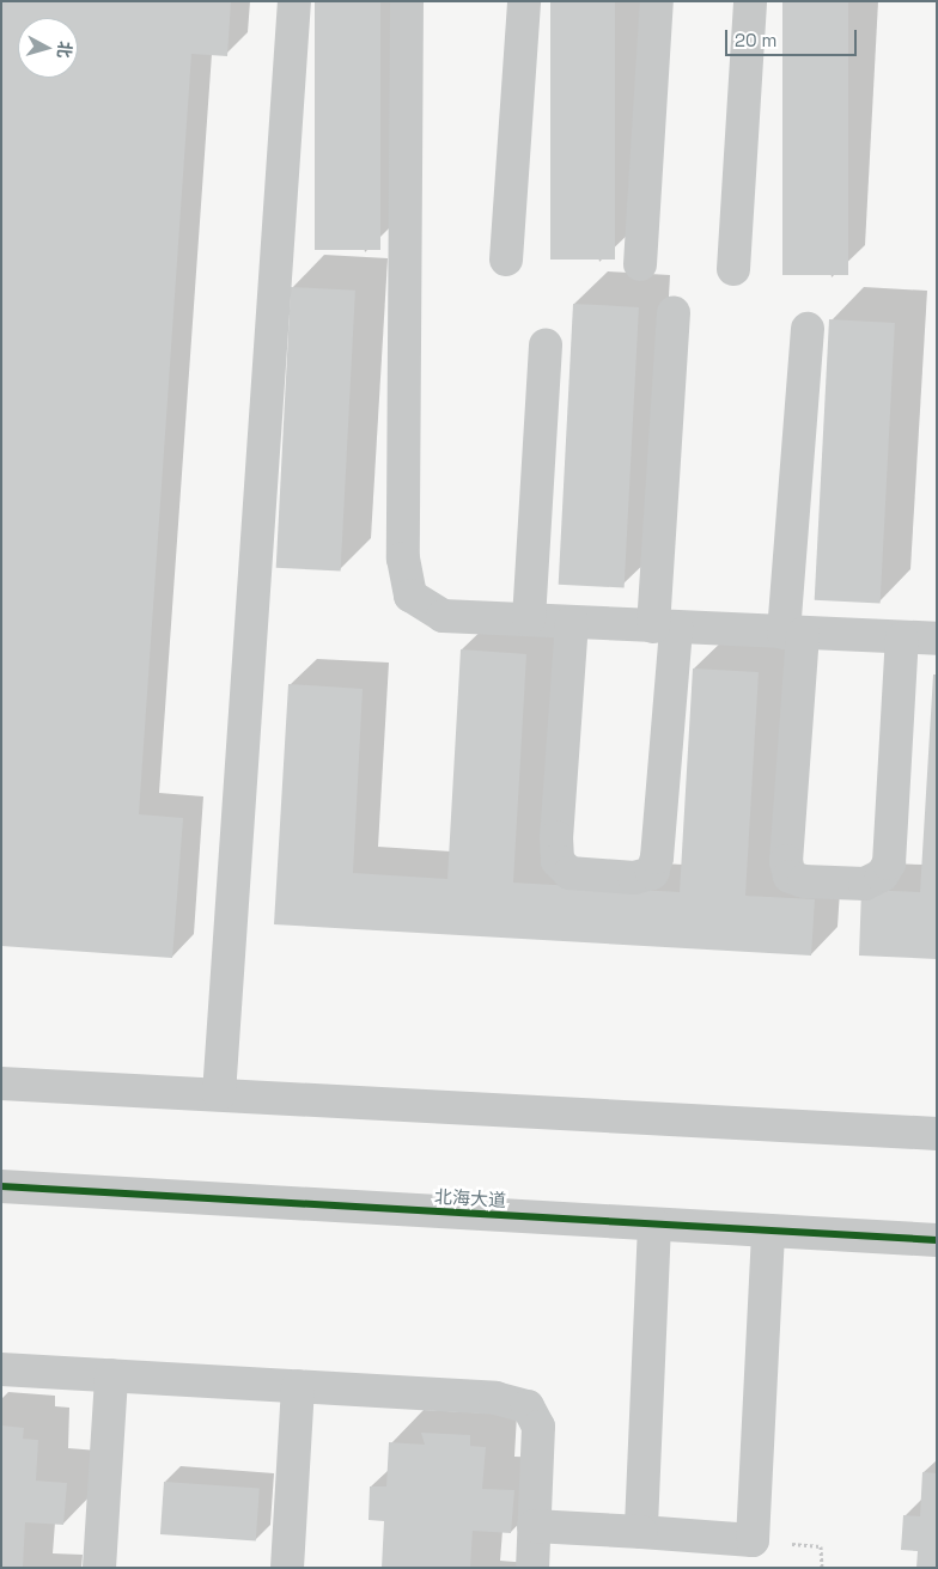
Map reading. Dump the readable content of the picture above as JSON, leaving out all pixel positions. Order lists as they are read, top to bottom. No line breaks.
{"streets":{"street":["北海大道"]},"scale_bar":"20 m","north":"right"}
